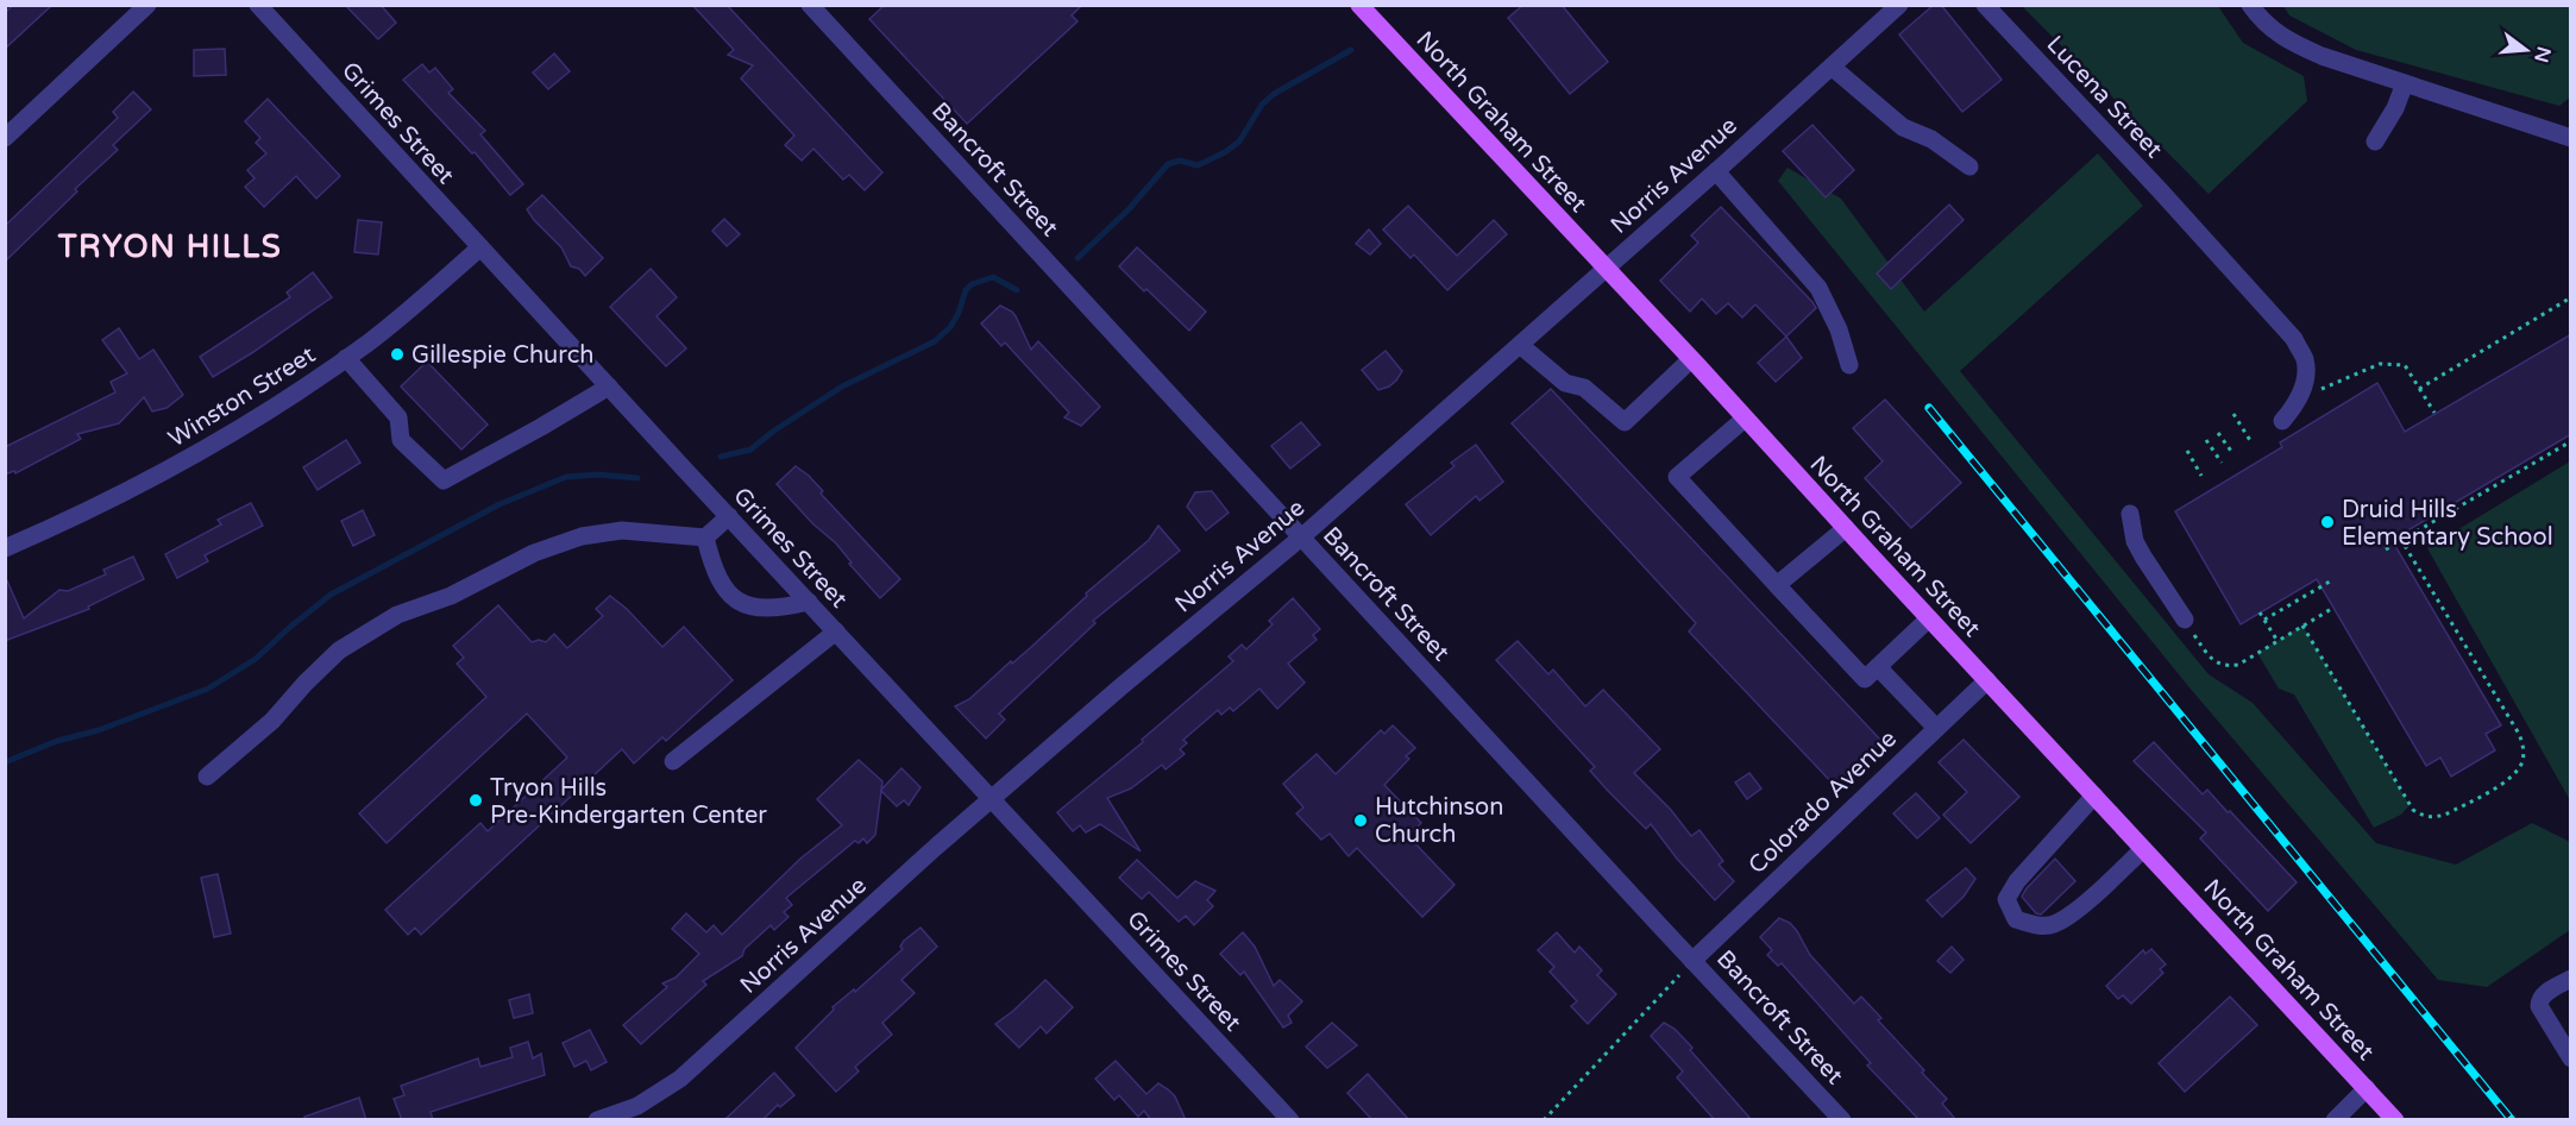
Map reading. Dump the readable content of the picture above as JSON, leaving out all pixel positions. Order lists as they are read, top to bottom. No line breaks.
{"streets":{"main road":["North Graham Street"],"street":["Lucena Street","Grimes Street","Bancroft Street","Norris Avenue","Winston Street","Colorado Avenue"]},"crossings":[["North Graham Street","Norris Avenue"],["North Graham Street","Colorado Avenue"],["Grimes Street","Norris Avenue"],["Grimes Street","Winston Street"],["Bancroft Street","Norris Avenue"],["Bancroft Street","Colorado Avenue"]],"districts":["TRYON HILLS"],"places":["Gillespie Church","Druid Hills Elementary School","Tryon Hills Pre-Kindergarten Center","Hutchinson Church"],"north":"right"}
